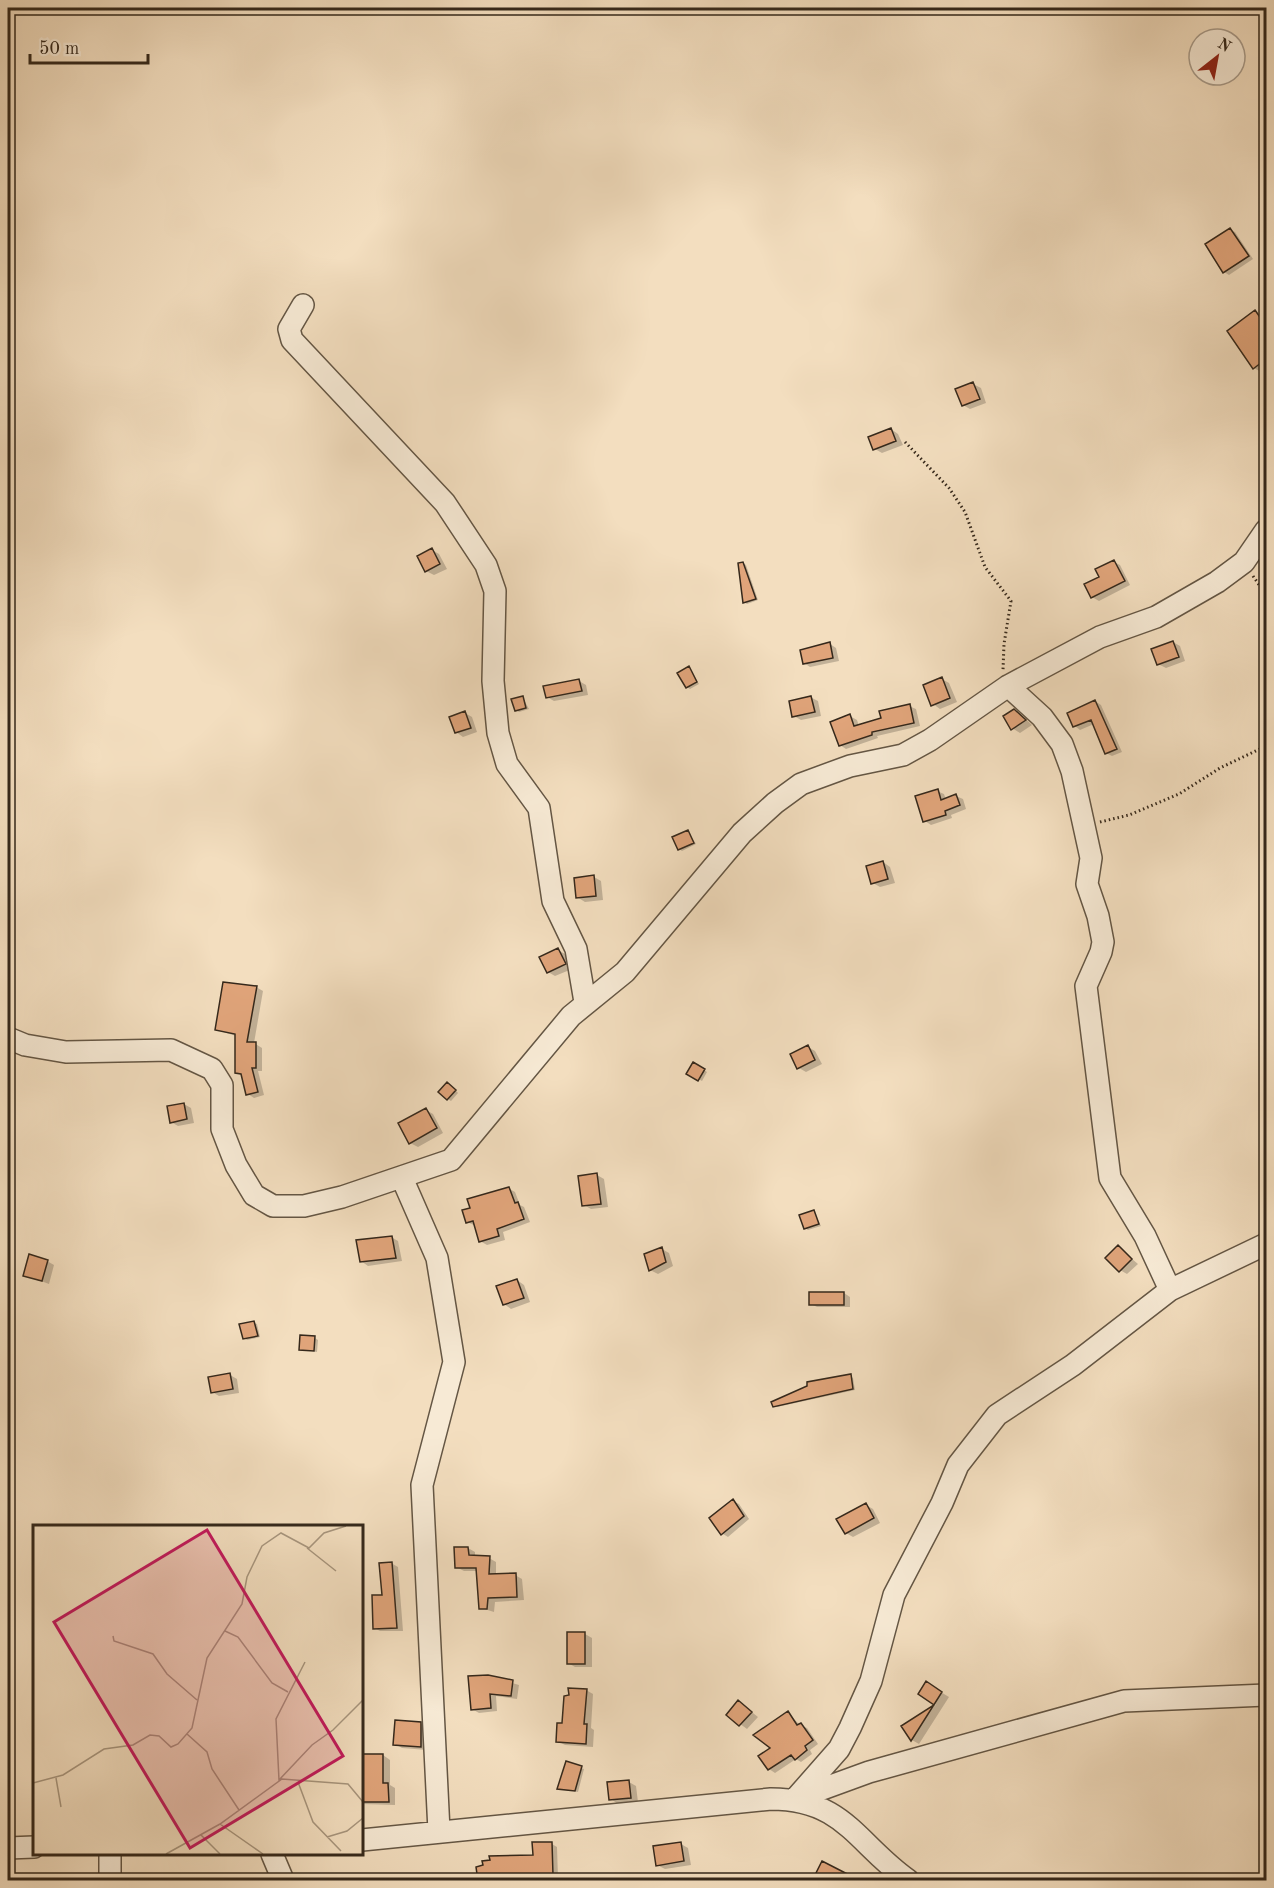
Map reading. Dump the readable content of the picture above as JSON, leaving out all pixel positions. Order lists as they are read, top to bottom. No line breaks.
{"scale_bar":"50 m","north":"top right"}
